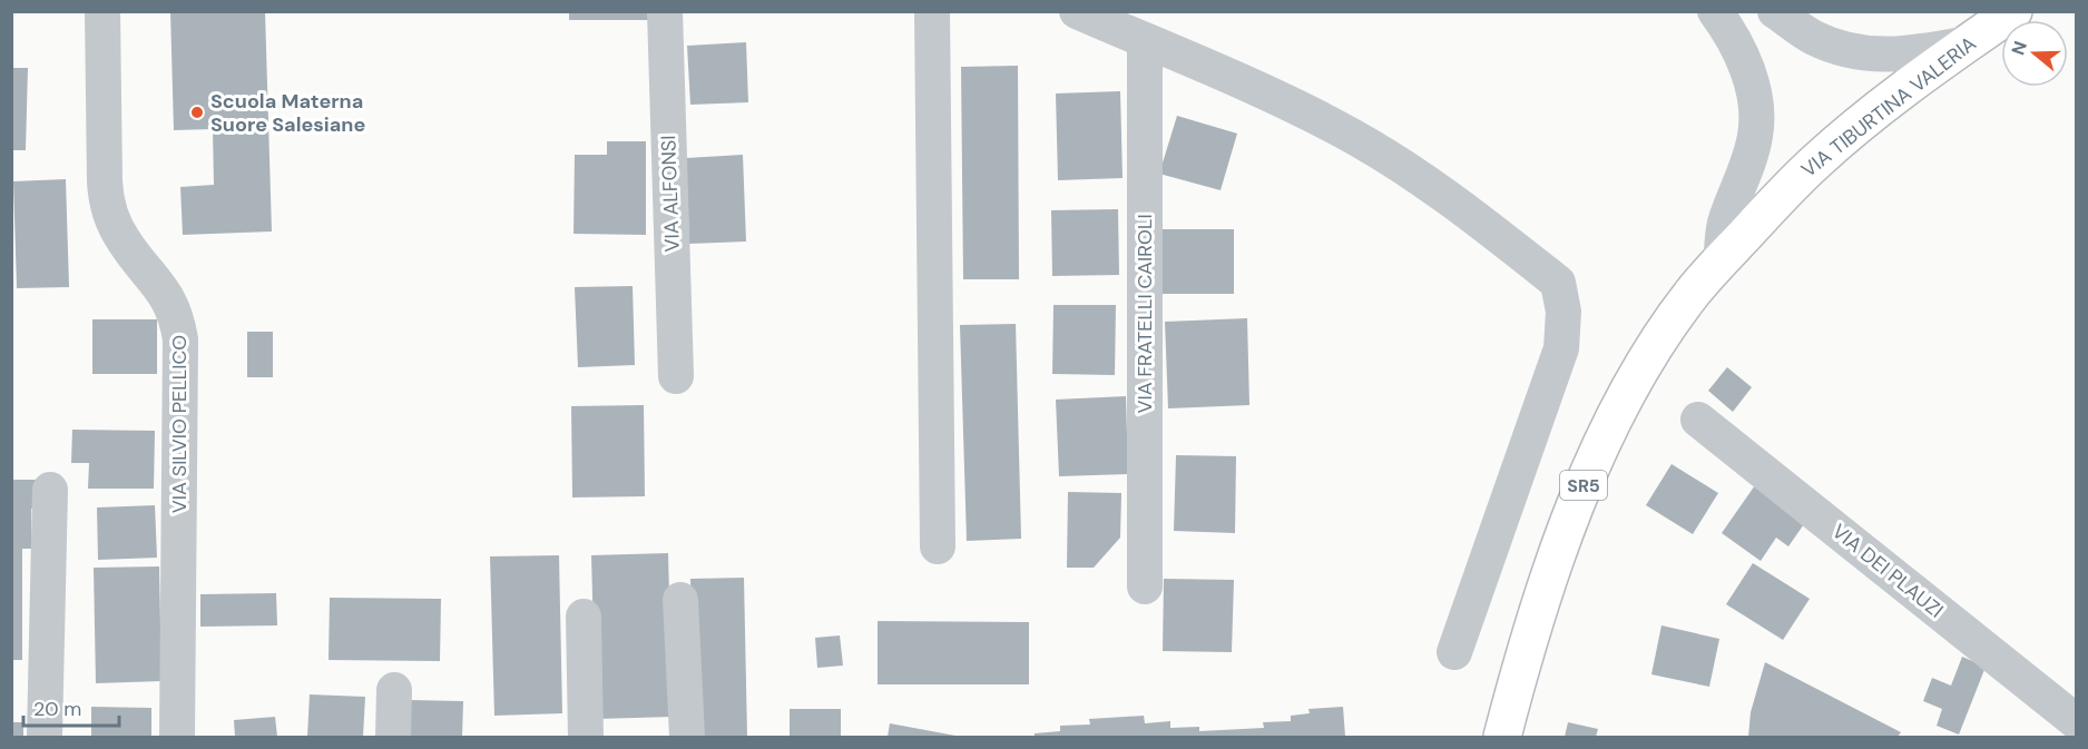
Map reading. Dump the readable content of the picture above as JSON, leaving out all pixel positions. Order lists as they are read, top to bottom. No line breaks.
{"streets":{"main road":["VIA TIBURTINA VALERIA","SR5"],"street":["VIA ALFONSI","VIA FRATELLI CAIROLI","VIA SILVIO PELLICO","VIA DEI PLAUZI"]},"places":["Scuola Materna Suore Salesiane"],"scale_bar":"20 m","north":"left"}
